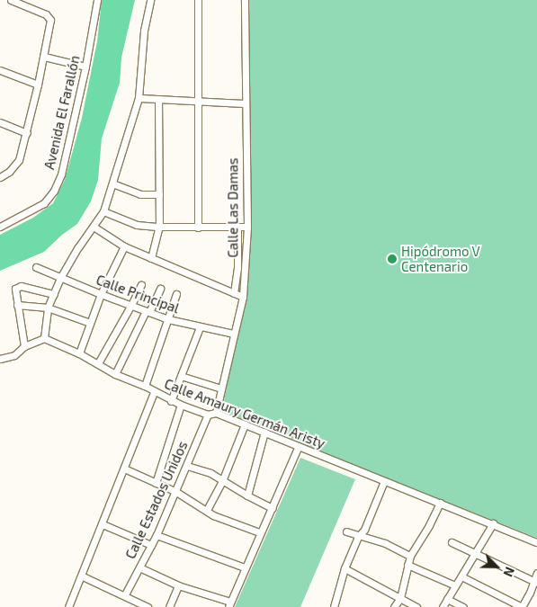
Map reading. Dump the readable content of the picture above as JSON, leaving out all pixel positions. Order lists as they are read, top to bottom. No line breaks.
{"streets":{"street":["Avenida El Farallón","Calle Las Damas","Calle Principal","Calle Amaury Germán Aristy","Calle Estados Unidos"]},"crossings":[["Calle Las Damas","Calle Principal"],["Calle Las Damas","Calle Amaury Germán Aristy"],["Calle Amaury Germán Aristy","Calle Estados Unidos"]],"places":["Hipódromo V Centenario"],"north":"bottom right"}
